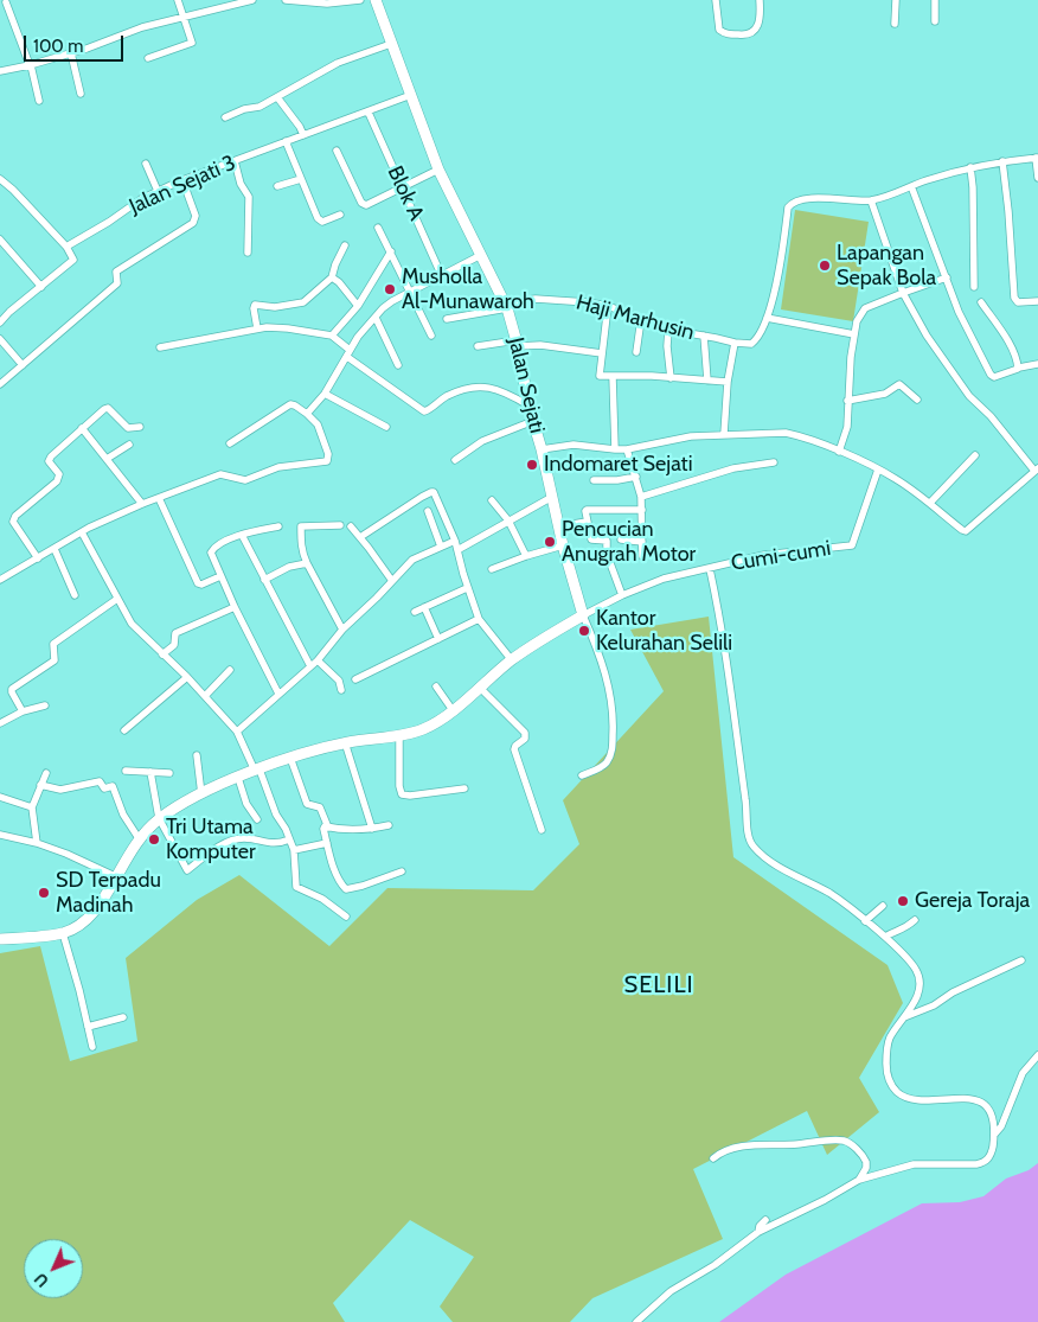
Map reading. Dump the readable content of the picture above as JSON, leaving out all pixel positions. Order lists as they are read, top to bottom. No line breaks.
{"streets":{"main road":["Jalan Sejati"],"street":["Jalan Sejati 3","Blok A","Haji Marhusin","Cumi-cumi"]},"crossings":[["Jalan Sejati 3","Blok A"],["Jalan Sejati 3","Jalan Sejati"],["Haji Marhusin","Jalan Sejati"]],"districts":["SELILI"],"places":["Lapangan Sepak Bola","Musholla Al-Munawaroh","Indomaret Sejati","Pencucian Anugrah Motor","Kantor Kelurahan Selili","Tri Utama Komputer","SD Terpadu Madinah","Gereja Toraja"],"scale_bar":"100 m","north":"bottom left"}
